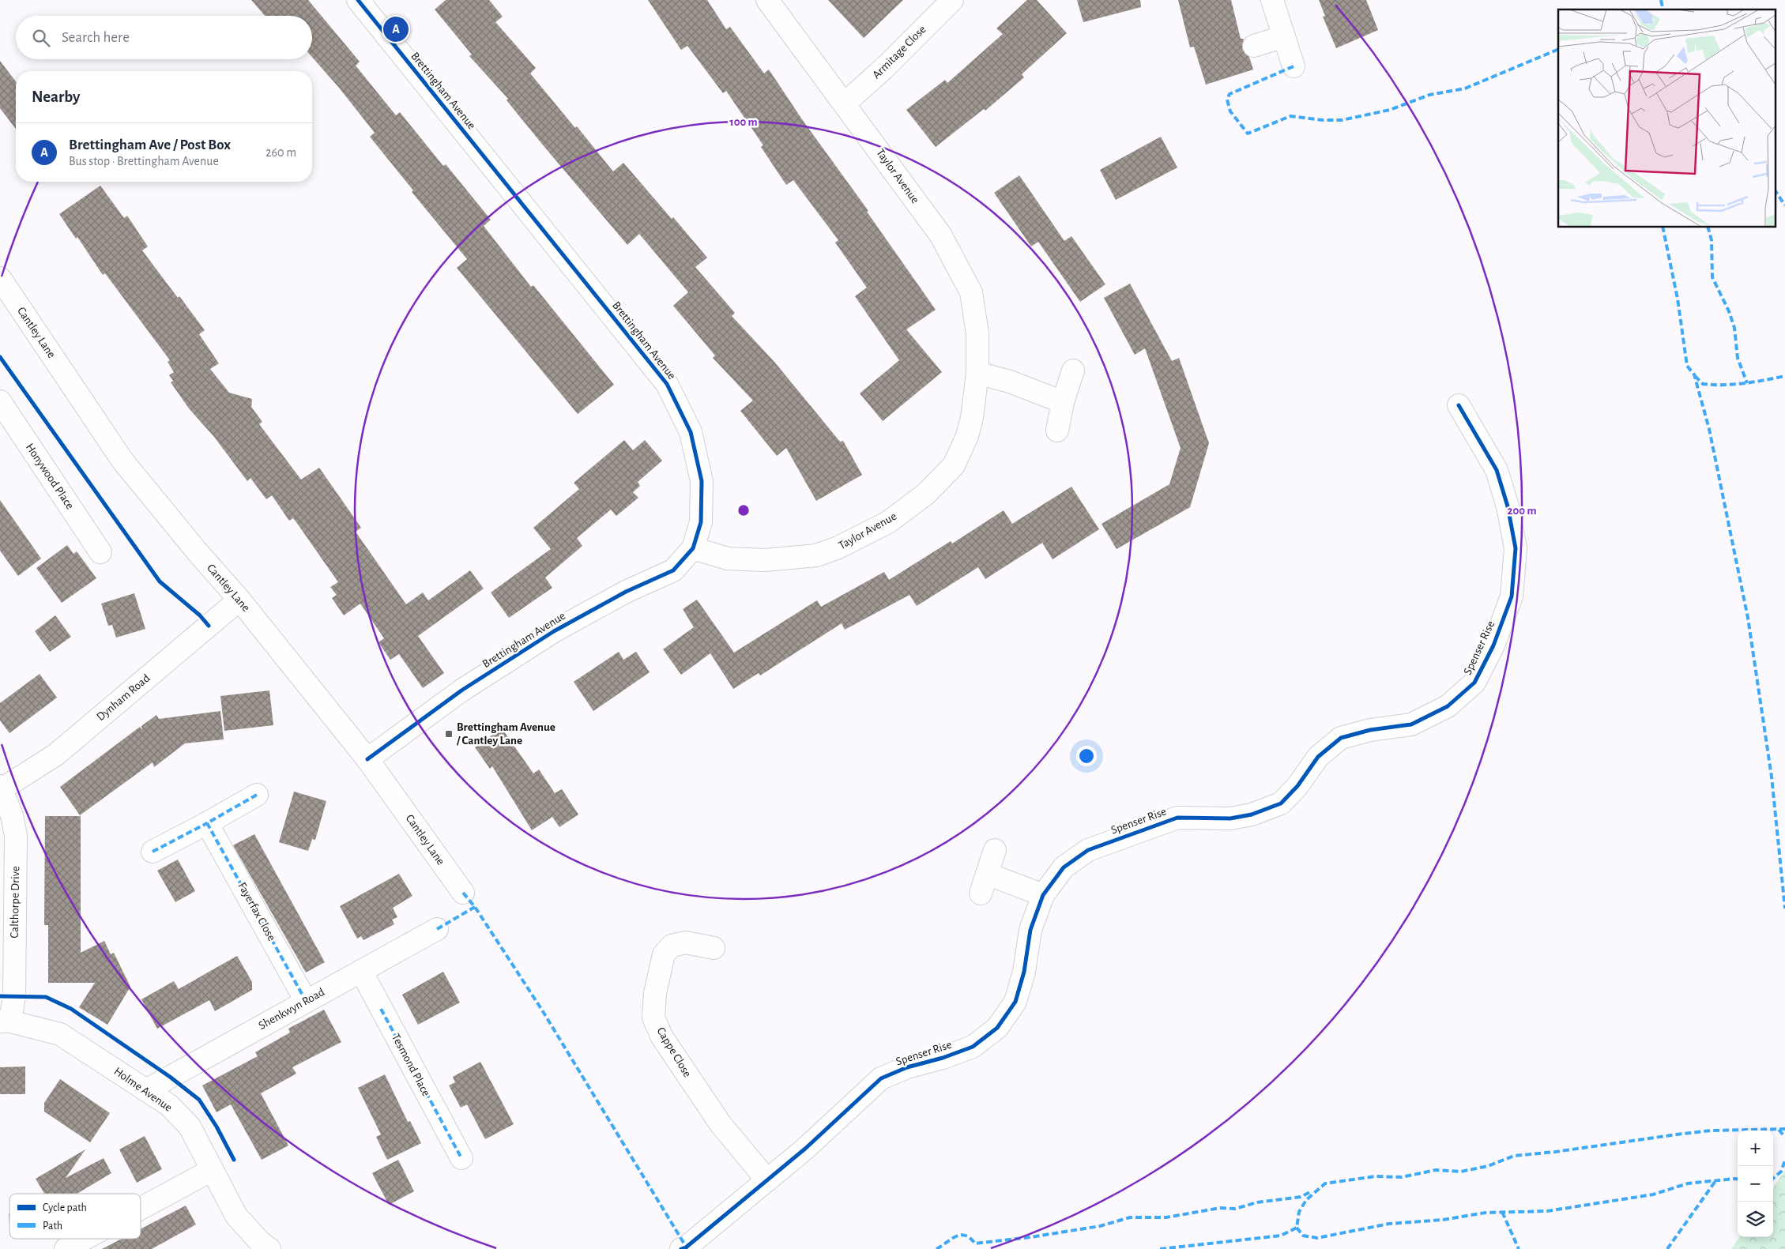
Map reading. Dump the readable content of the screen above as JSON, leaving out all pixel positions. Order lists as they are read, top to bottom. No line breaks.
{"streets":{"street":["Armitage Close","Brettingham Avenue","Taylor Avenue","Cantley Lane","Honywood Place","Spenser Rise","Dynham Road","Calthorpe Drive","Fayerfax Close","Shenkwyn Road","Cappe Close","Tesmond Place","Holme Avenue"]},"crossings":[["Armitage Close","Taylor Avenue"],["Brettingham Avenue","Taylor Avenue"],["Brettingham Avenue","Cantley Lane"],["Cantley Lane","Dynham Road"],["Spenser Rise","Cappe Close"],["Dynham Road","Calthorpe Drive"],["Calthorpe Drive","Holme Avenue"],["Fayerfax Close","Shenkwyn Road"],["Shenkwyn Road","Tesmond Place"],["Shenkwyn Road","Holme Avenue"]],"places":{"transit":["Brettingham Avenue / Cantley Lane"]},"legend":["Cycle path","Path"],"page":{"pins":"A","search":"Search here","heading":"Nearby","list":[{"mark":"A","name":"Brettingham Ave / Post Box","note":"Bus stop · Brettingham Avenue","value":"260 m"}],"map_buttons":["+","−"]},"rings":["100 m","200 m"]}
